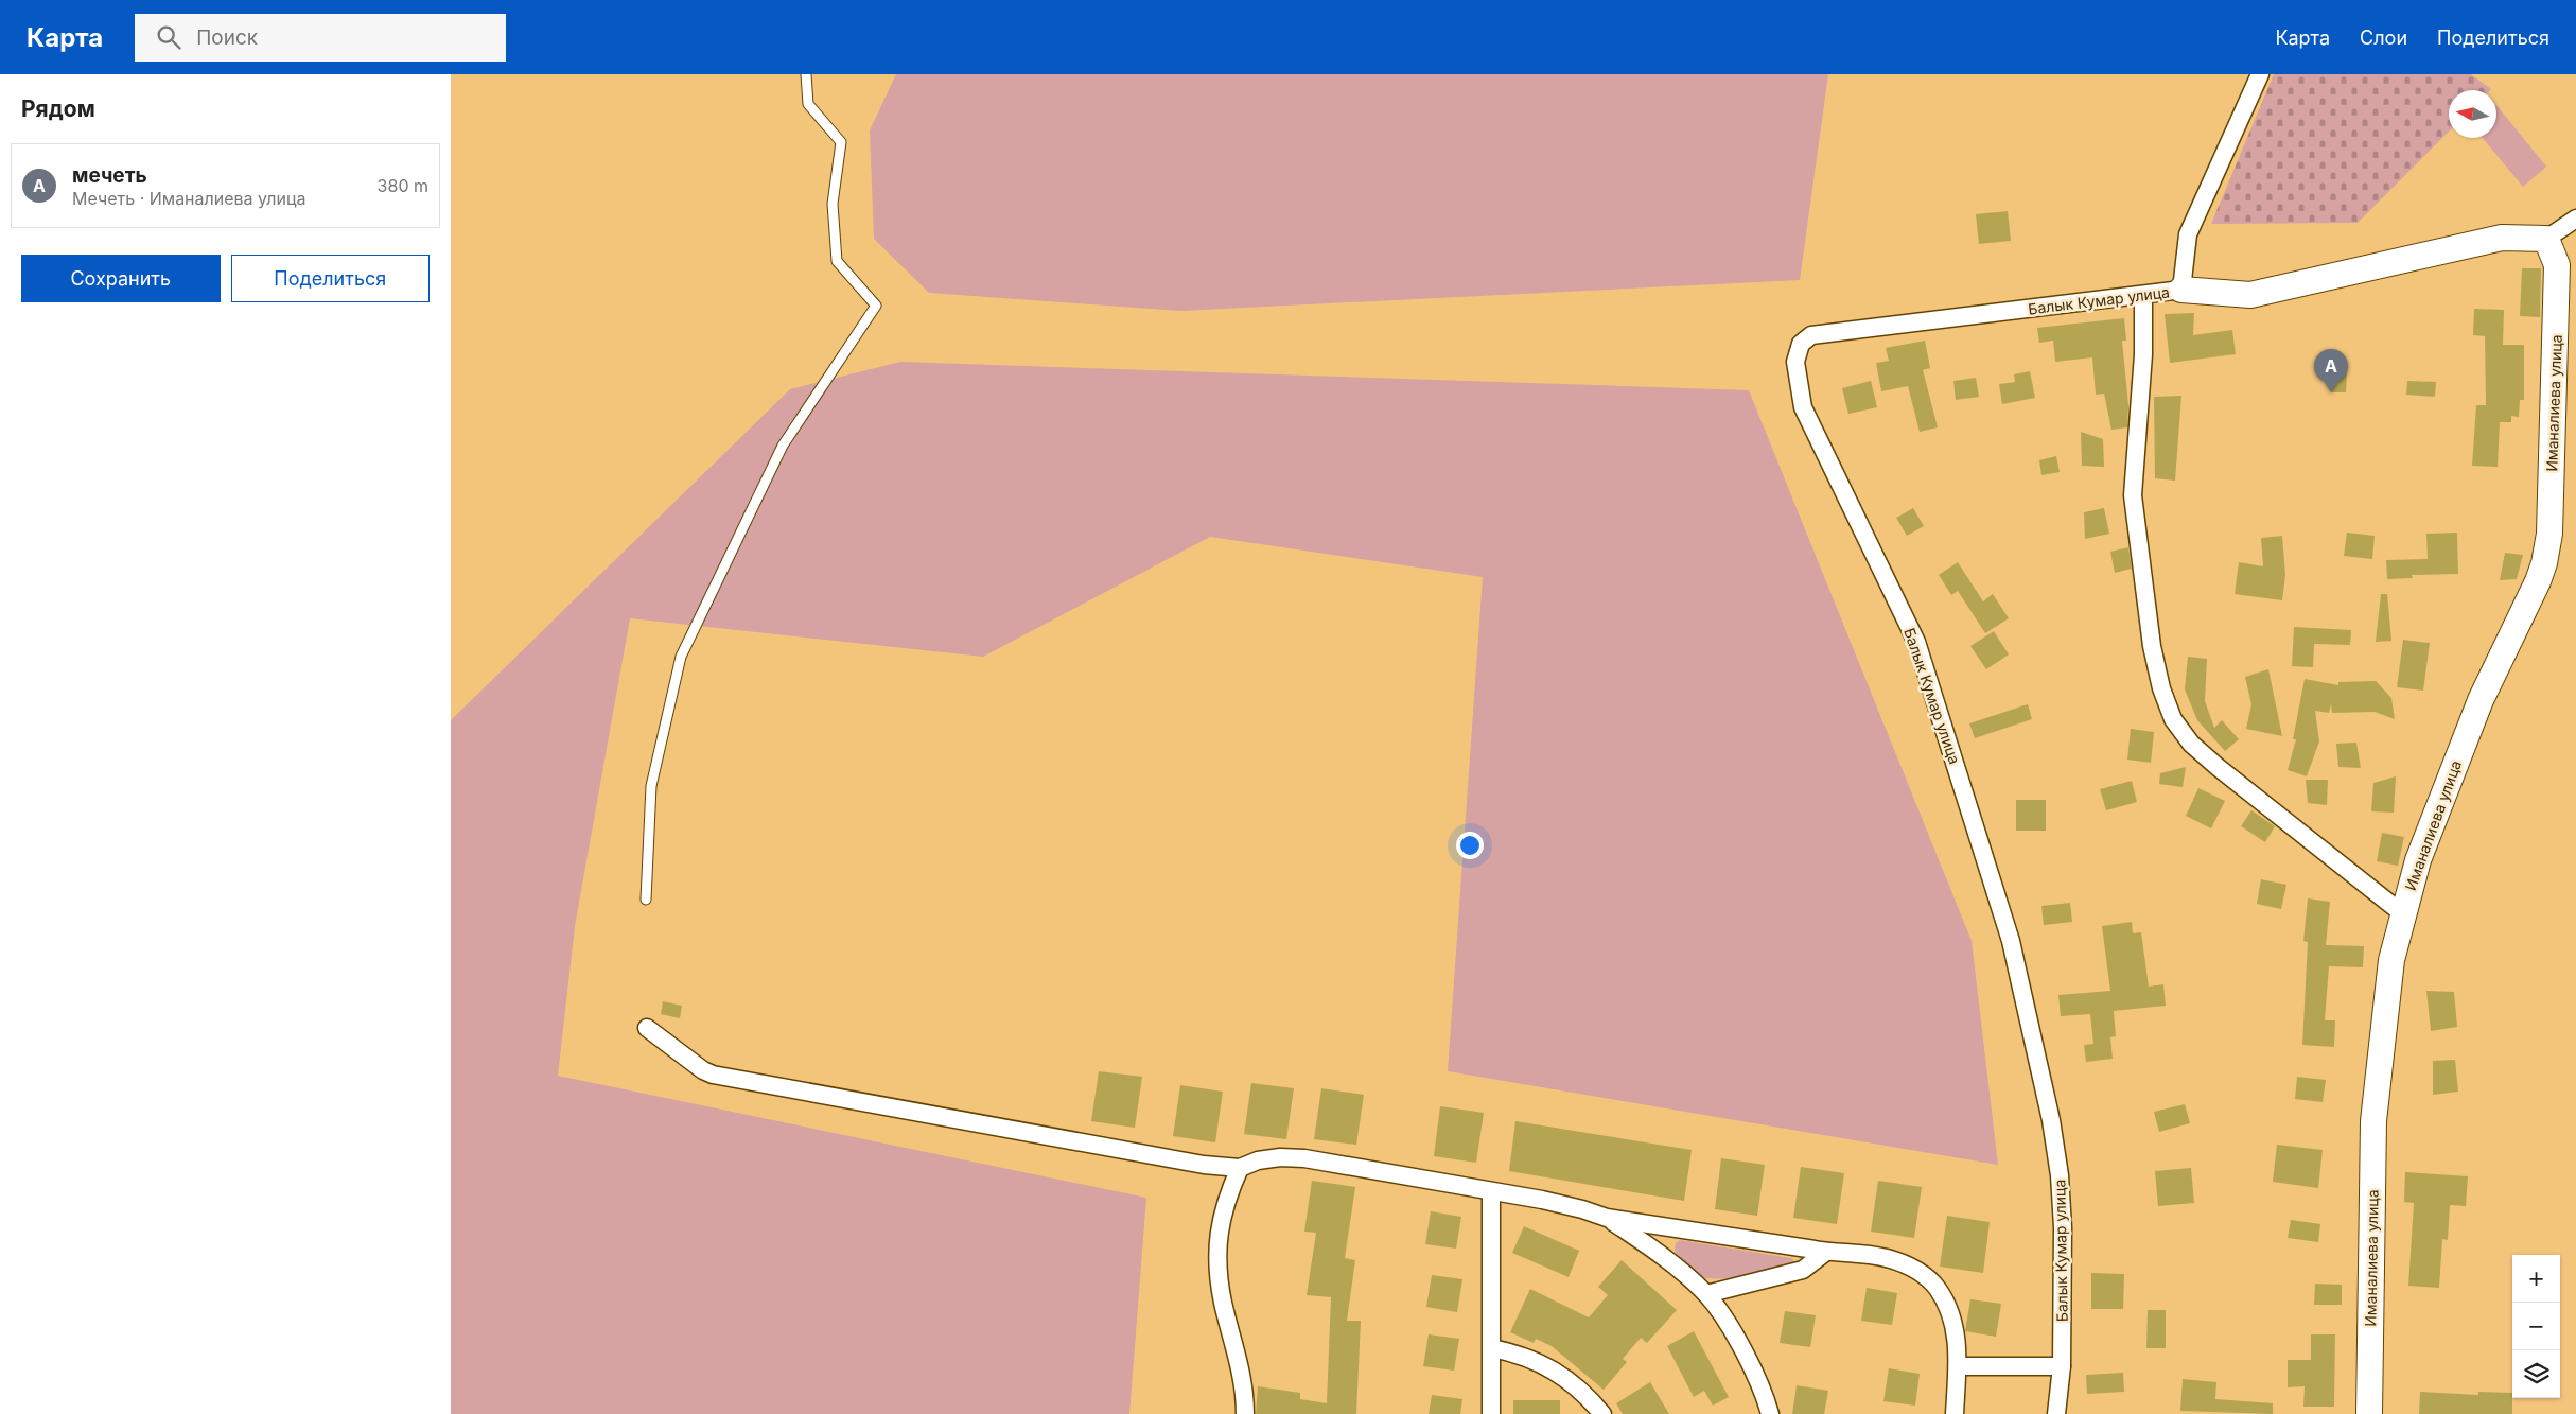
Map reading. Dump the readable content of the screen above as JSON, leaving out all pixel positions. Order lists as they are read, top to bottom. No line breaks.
{"streets":{"street":["Балык Кумар улица","Иманалиева улица"]},"crossings":[["Балык Кумар улица","Иманалиева улица"]],"north":"left","page":{"header":"Карта","search":"Поиск","nav":["Карта","Слои","Поделиться"],"heading":"Рядом","list":[{"mark":"A","name":"мечеть","note":"Мечеть · Иманалиева улица","value":"380 m"}],"buttons":["Сохранить","Поделиться"],"pins":"A","map_buttons":["+","−"]}}
